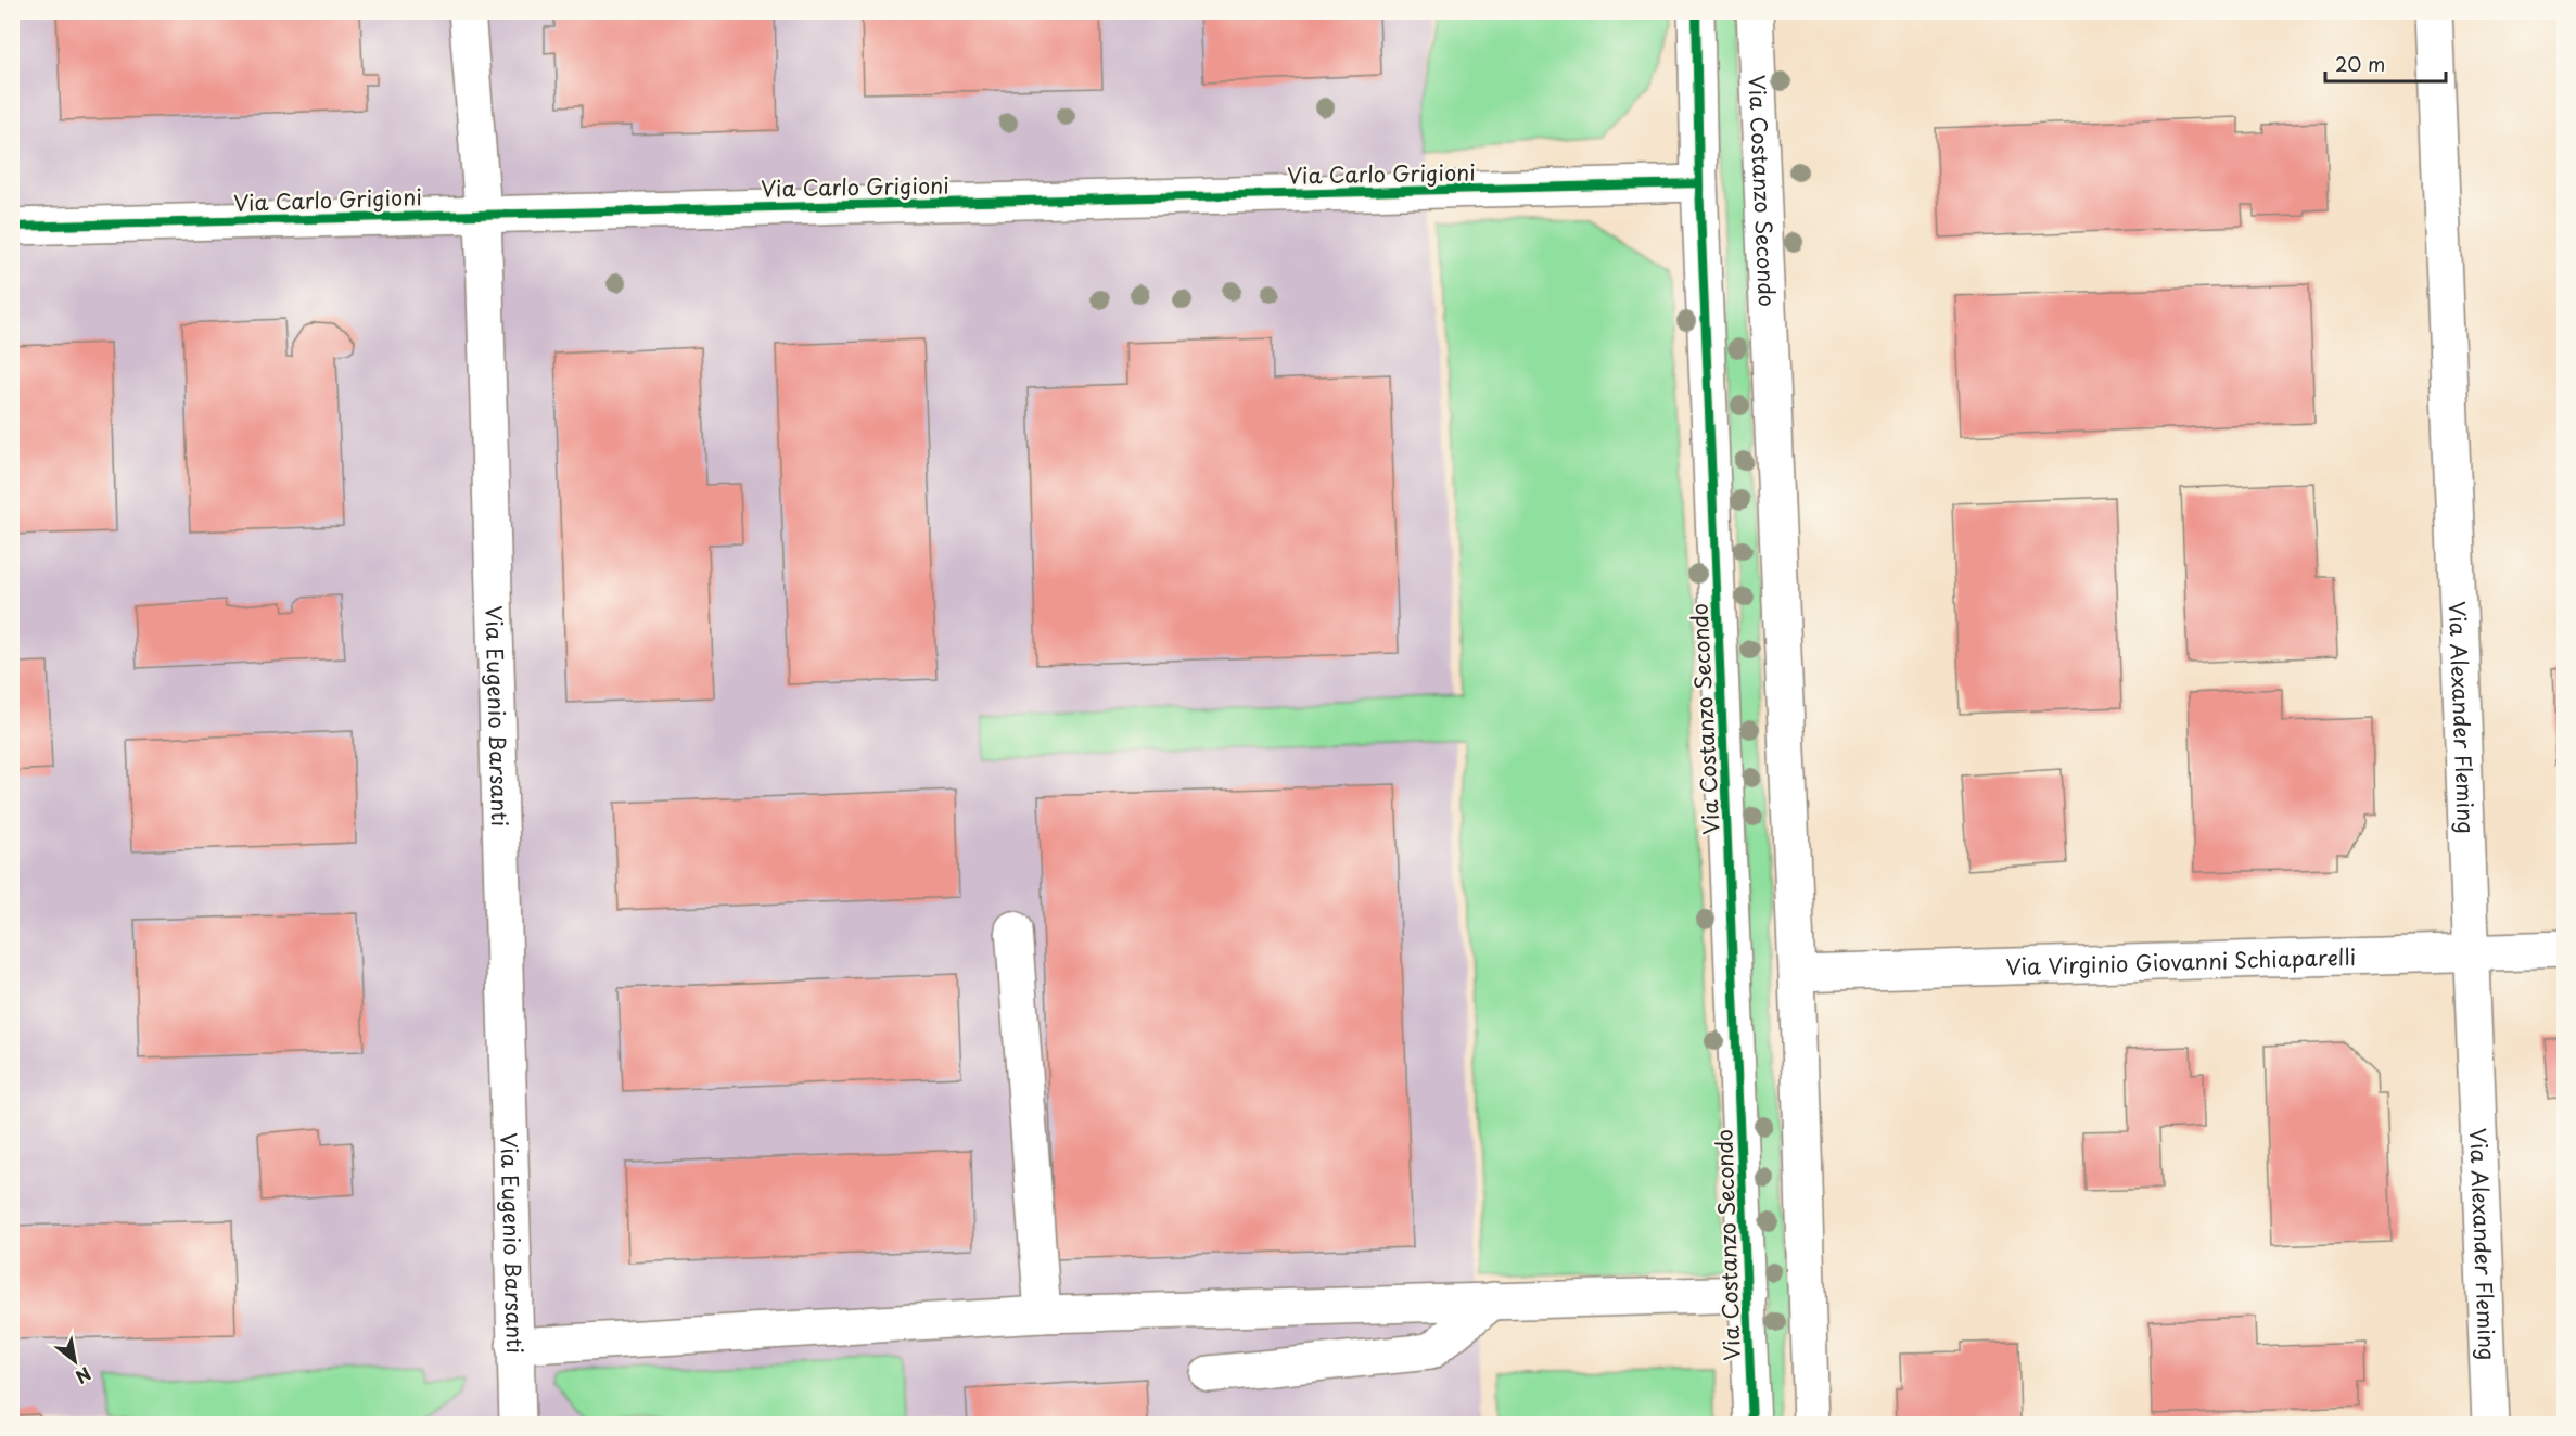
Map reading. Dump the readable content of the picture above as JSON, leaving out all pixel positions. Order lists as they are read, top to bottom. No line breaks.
{"streets":{"street":["Via Carlo Grigioni","Via Costanzo Secondo","Via Eugenio Barsanti","Via Alexander Fleming","Via Virginio Giovanni Schiaparelli"]},"crossings":[["Via Carlo Grigioni","Via Costanzo Secondo"],["Via Carlo Grigioni","Via Eugenio Barsanti"],["Via Costanzo Secondo","Via Virginio Giovanni Schiaparelli"],["Via Alexander Fleming","Via Virginio Giovanni Schiaparelli"]],"scale_bar":"20 m","north":"bottom right"}
